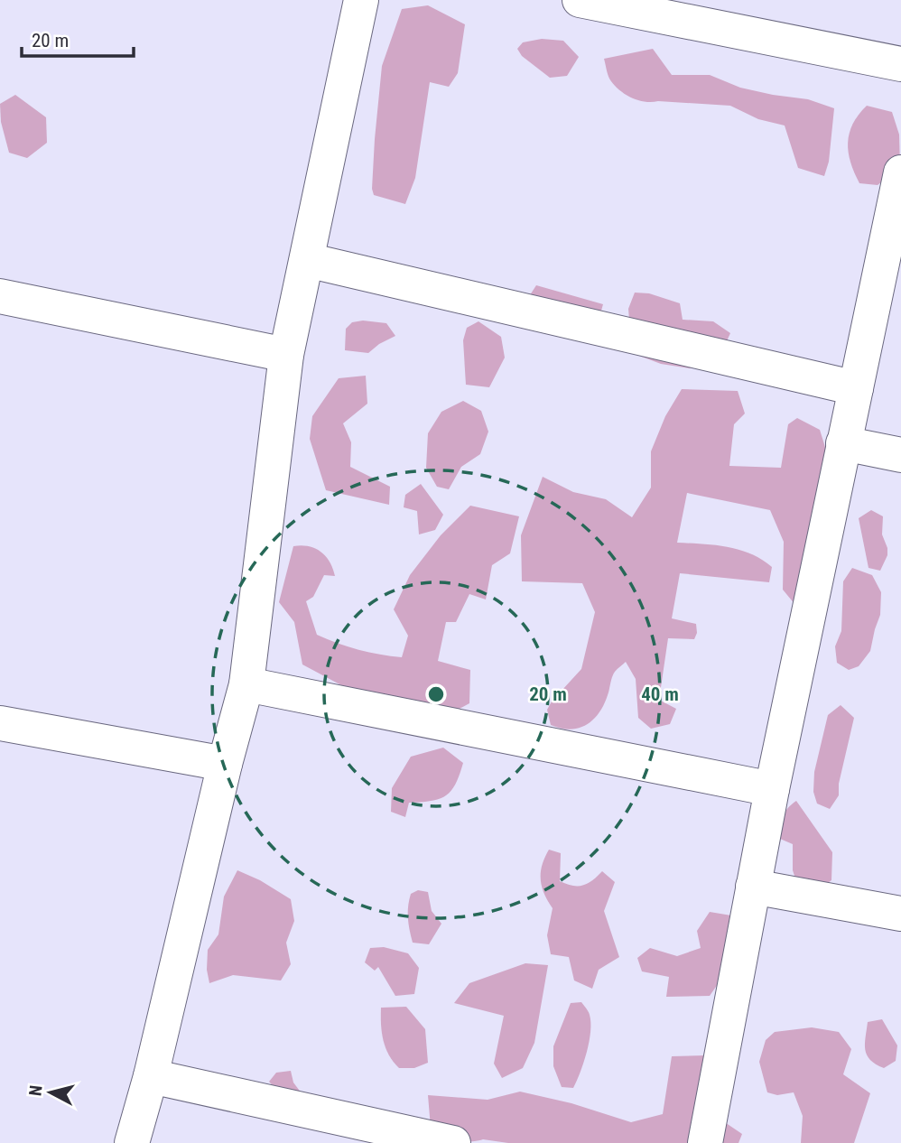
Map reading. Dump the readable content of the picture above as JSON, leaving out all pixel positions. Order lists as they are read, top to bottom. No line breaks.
{"scale_bar":"20 m","north":"left","rings":["20 m","40 m"]}
